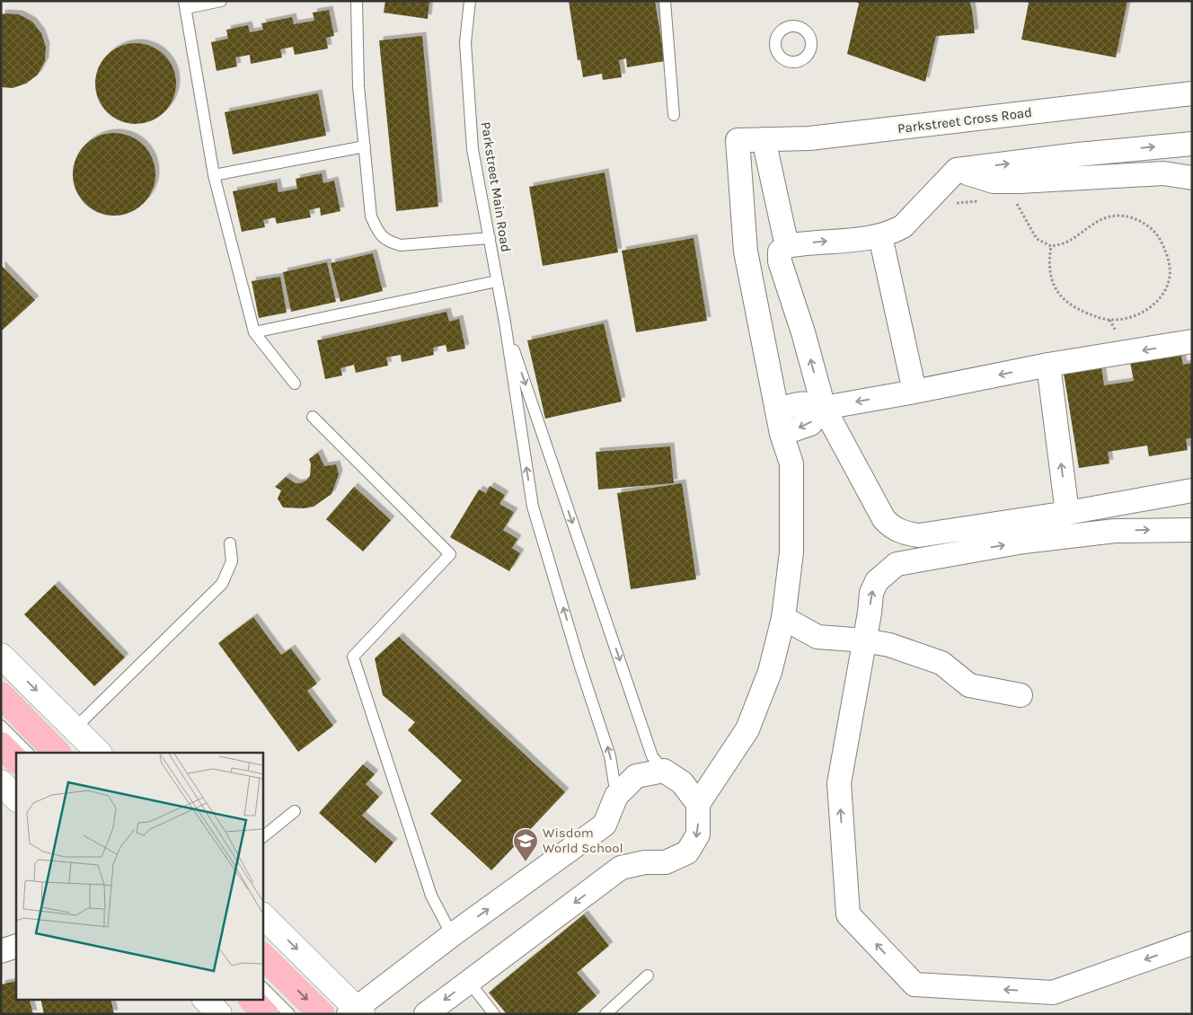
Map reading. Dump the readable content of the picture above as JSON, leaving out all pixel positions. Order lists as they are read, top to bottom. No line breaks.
{"streets":{"street":["Parkstreet Cross Road"],"lane":["Parkstreet Main Road"]},"places":{"school or university":["Wisdom World School"]}}
